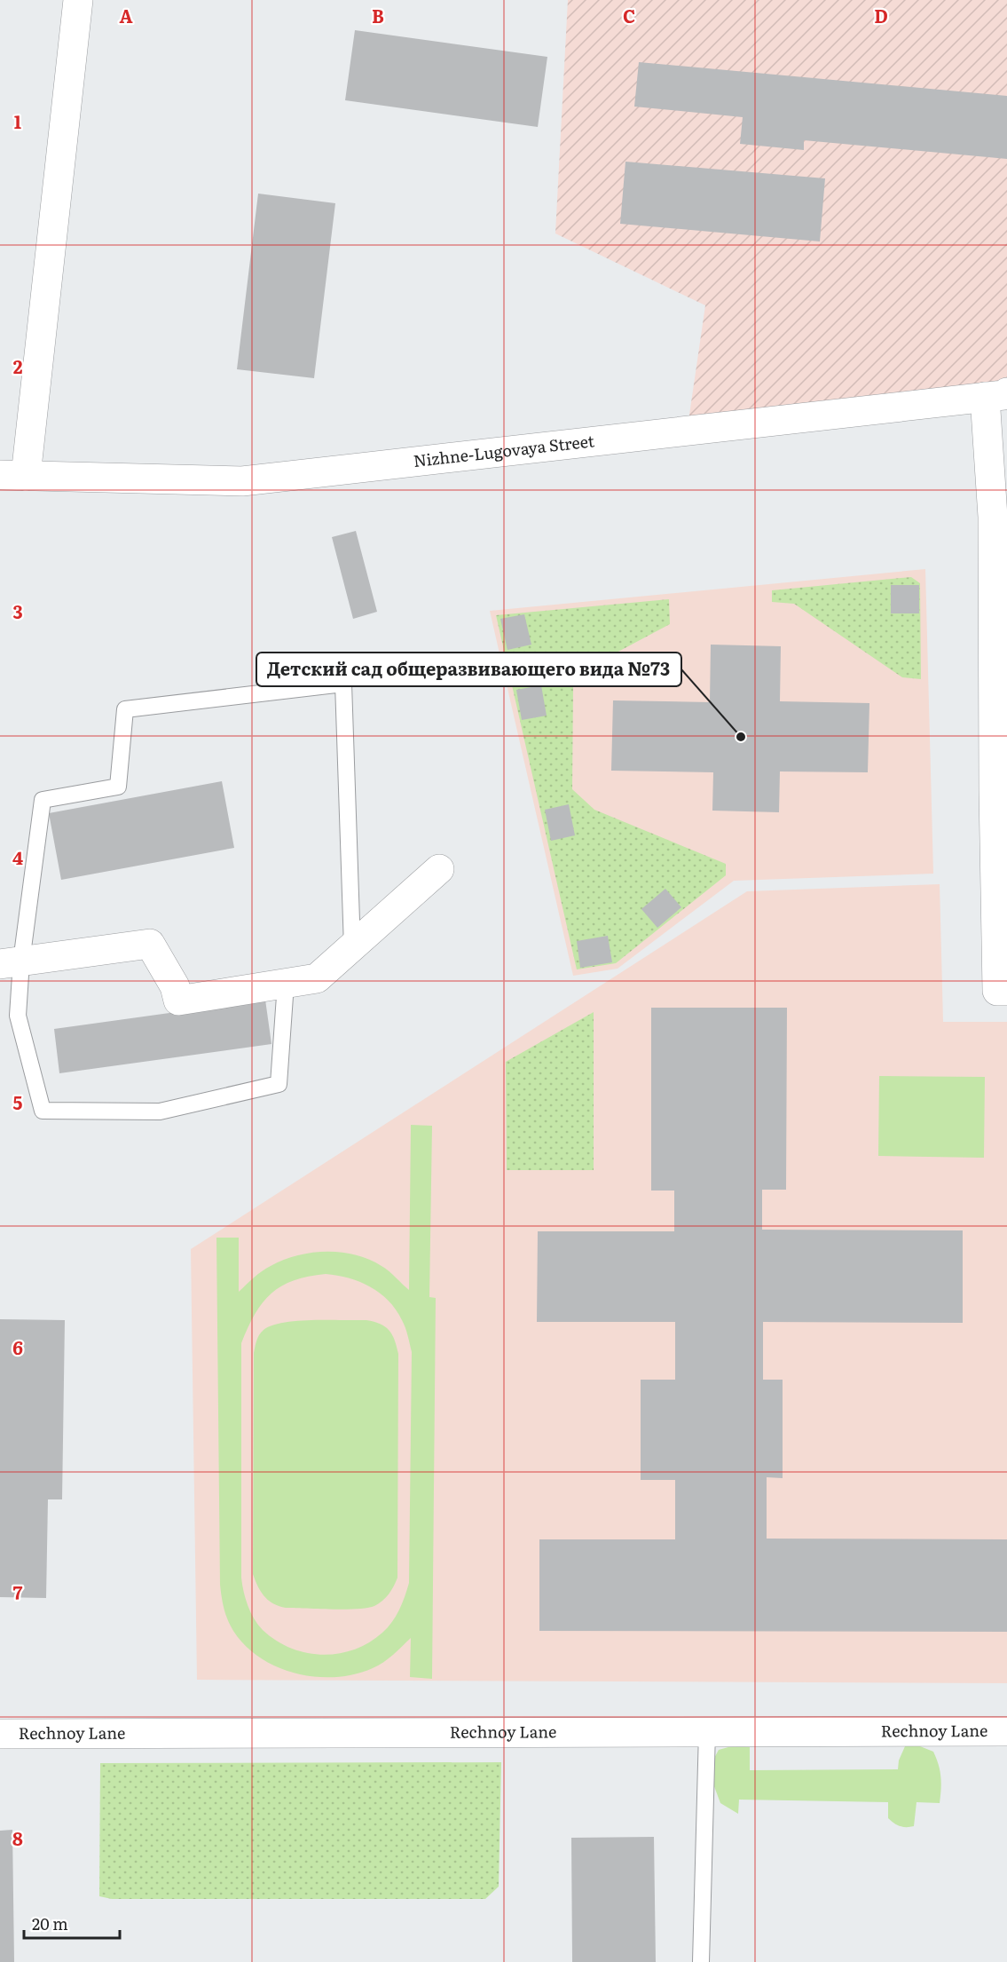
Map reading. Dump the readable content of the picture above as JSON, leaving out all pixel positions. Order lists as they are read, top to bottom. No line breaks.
{"streets":{"street":["Nizhne-Lugovaya Street","Rechnoy Lane"]},"places":["Детский сад общеразвивающего вида №73"],"scale_bar":"20 m","grid":{"columns":["A","B","C","D"],"rows":["1","2","3","4","5","6","7","8"]}}
